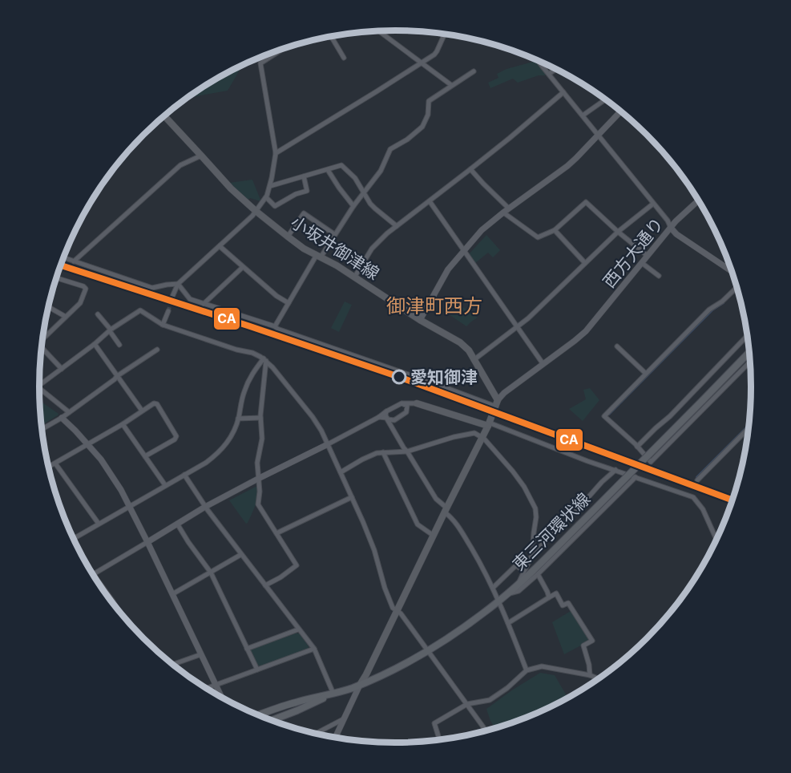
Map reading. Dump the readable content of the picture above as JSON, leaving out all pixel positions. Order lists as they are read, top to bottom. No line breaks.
{"streets":{"main road":["小坂井御津線","東三河環状線"],"street":["西方大通り"]},"crossings":[["小坂井御津線","西方大通り"]],"districts":["御津町西方"],"places":["愛知御津"],"lines":["transit line CA"]}
